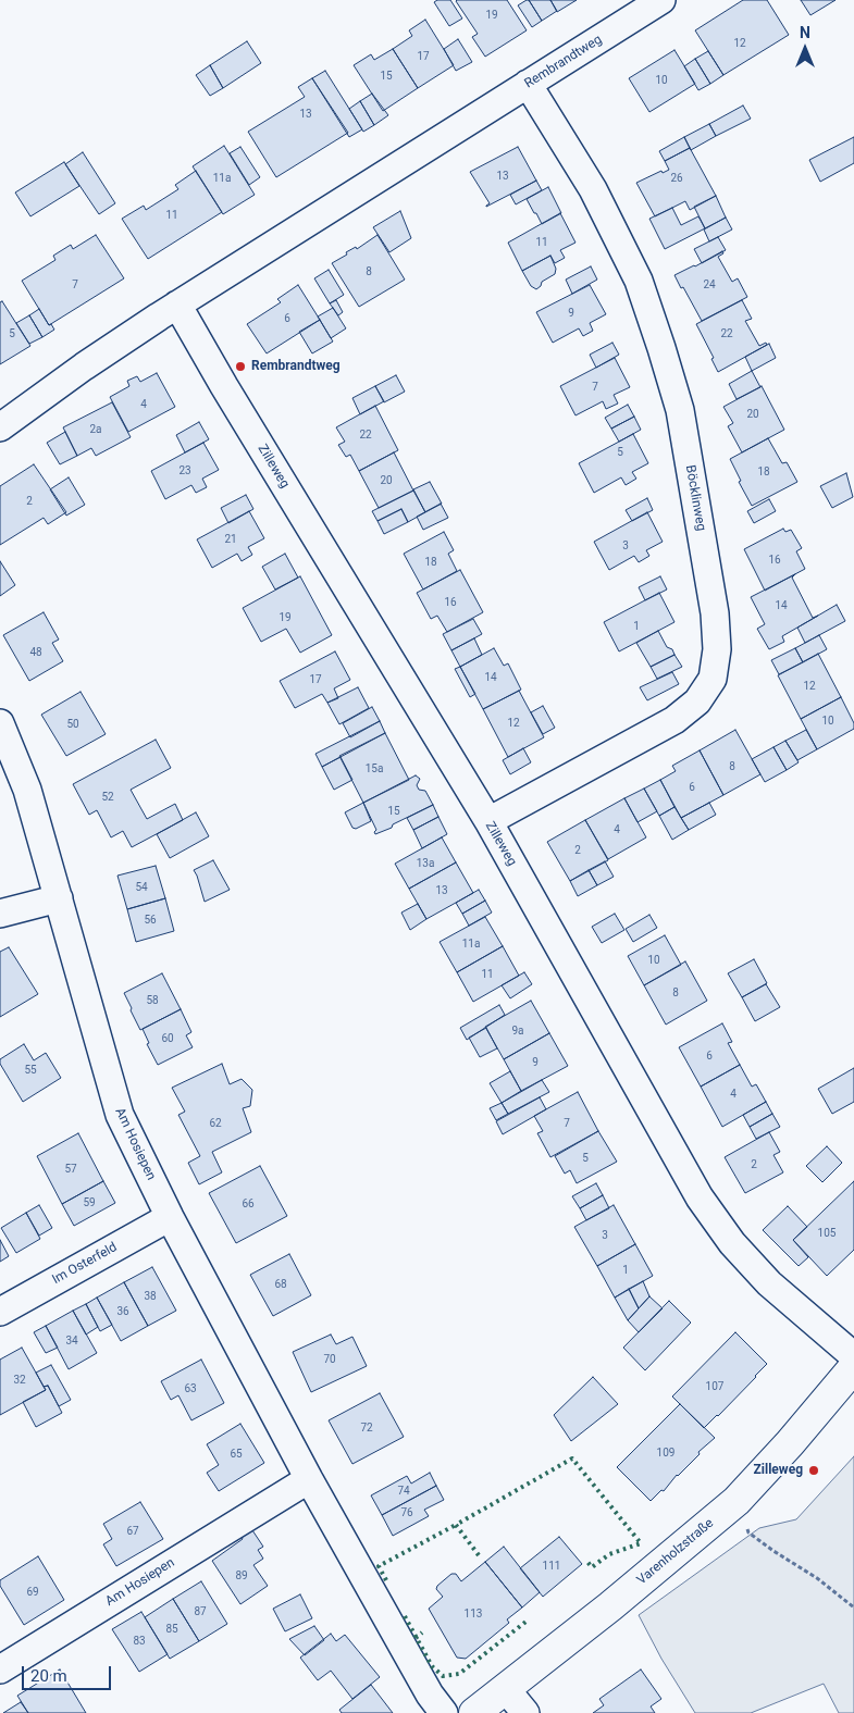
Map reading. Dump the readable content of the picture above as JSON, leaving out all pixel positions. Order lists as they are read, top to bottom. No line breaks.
{"streets":{"street":["Rembrandtweg","Zilleweg","Böcklinweg","Am Hosiepen","Im Osterfeld","Varenholzstraße"]},"crossings":[["Rembrandtweg","Zilleweg"],["Rembrandtweg","Böcklinweg"],["Zilleweg","Böcklinweg"],["Am Hosiepen","Im Osterfeld"]],"places":["Rembrandtweg","Zilleweg"],"house_numbers":["19","12","17","15","10","13","13","11a","26","11","11","8","7","24","9","6","5","22","7","4","20","2a","22","5","23","18","20","2","21","3","16","18","16","14","19","1","48","14","17","12","10","12","50","8","15a","6","52","15","4","2","13a","54","13","56","11a","10","11","8","58","9a","60","6","9","55","4","62","7","5","2","57","59","66","105","3","1","68","38","36","34","70","32","107","63","72","109","65","74","76","67","111","89","69","87","113","85","83"],"scale_bar":"20 m","north":"top"}
